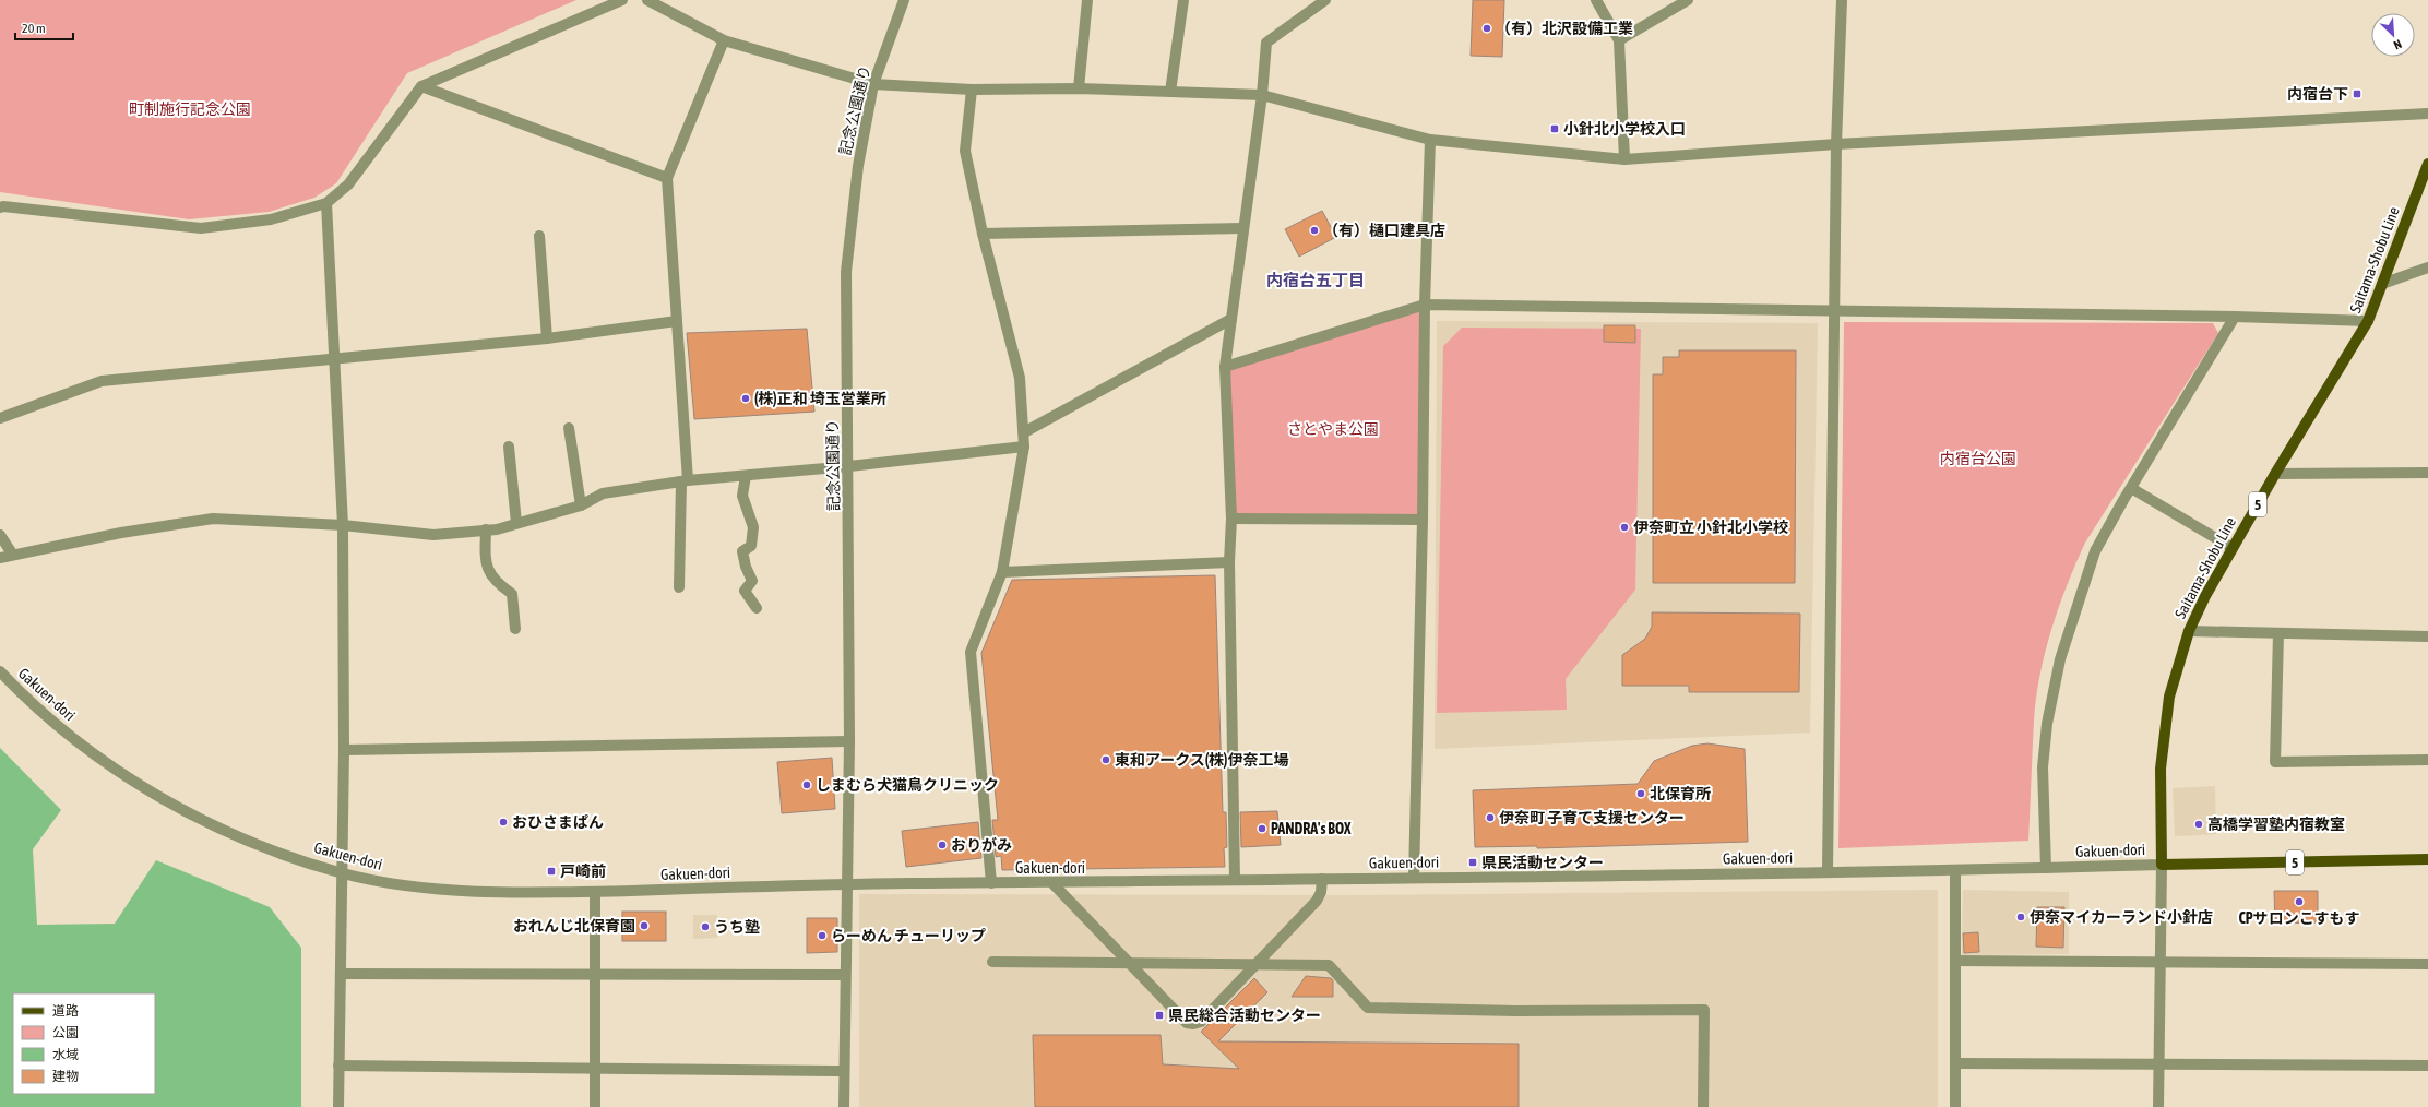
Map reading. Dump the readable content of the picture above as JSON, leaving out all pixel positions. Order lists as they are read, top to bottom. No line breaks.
{"streets":{"main road":["Saitama-Shobu Line","5"],"street":["記念公園通り","Gakuen-dori"]},"crossings":[["記念公園通り","Gakuen-dori"],["Saitama-Shobu Line","5"],["Saitama-Shobu Line","Gakuen-dori"],["5","Gakuen-dori"]],"districts":["内宿台五丁目"],"parks":["町制施行記念公園","さとやま公園","内宿台公園"],"places":{"other":["（有）北沢設備工業","（有）樋口建具店","(株)正和 埼玉営業所","伊奈町立 小針北小学校","東和アークス(株)伊奈工場","しまむら犬猫鳥クリニック","北保育所","伊奈町 子育て支援センター","おひさまぱん","高橋学習塾内宿教室","PANDRA's BOX","おりがみ","CPサロンこすもす","伊奈マイカーランド小針店","おれんじ北保育園","うち塾","らーめん チューリップ"],"transit":["内宿台下","小針北小学校入口","県民活動センター","戸崎前","県民総合活動センター"]},"legend":["道路","公園","水域","建物"],"scale_bar":"20 m","north":"bottom right"}
